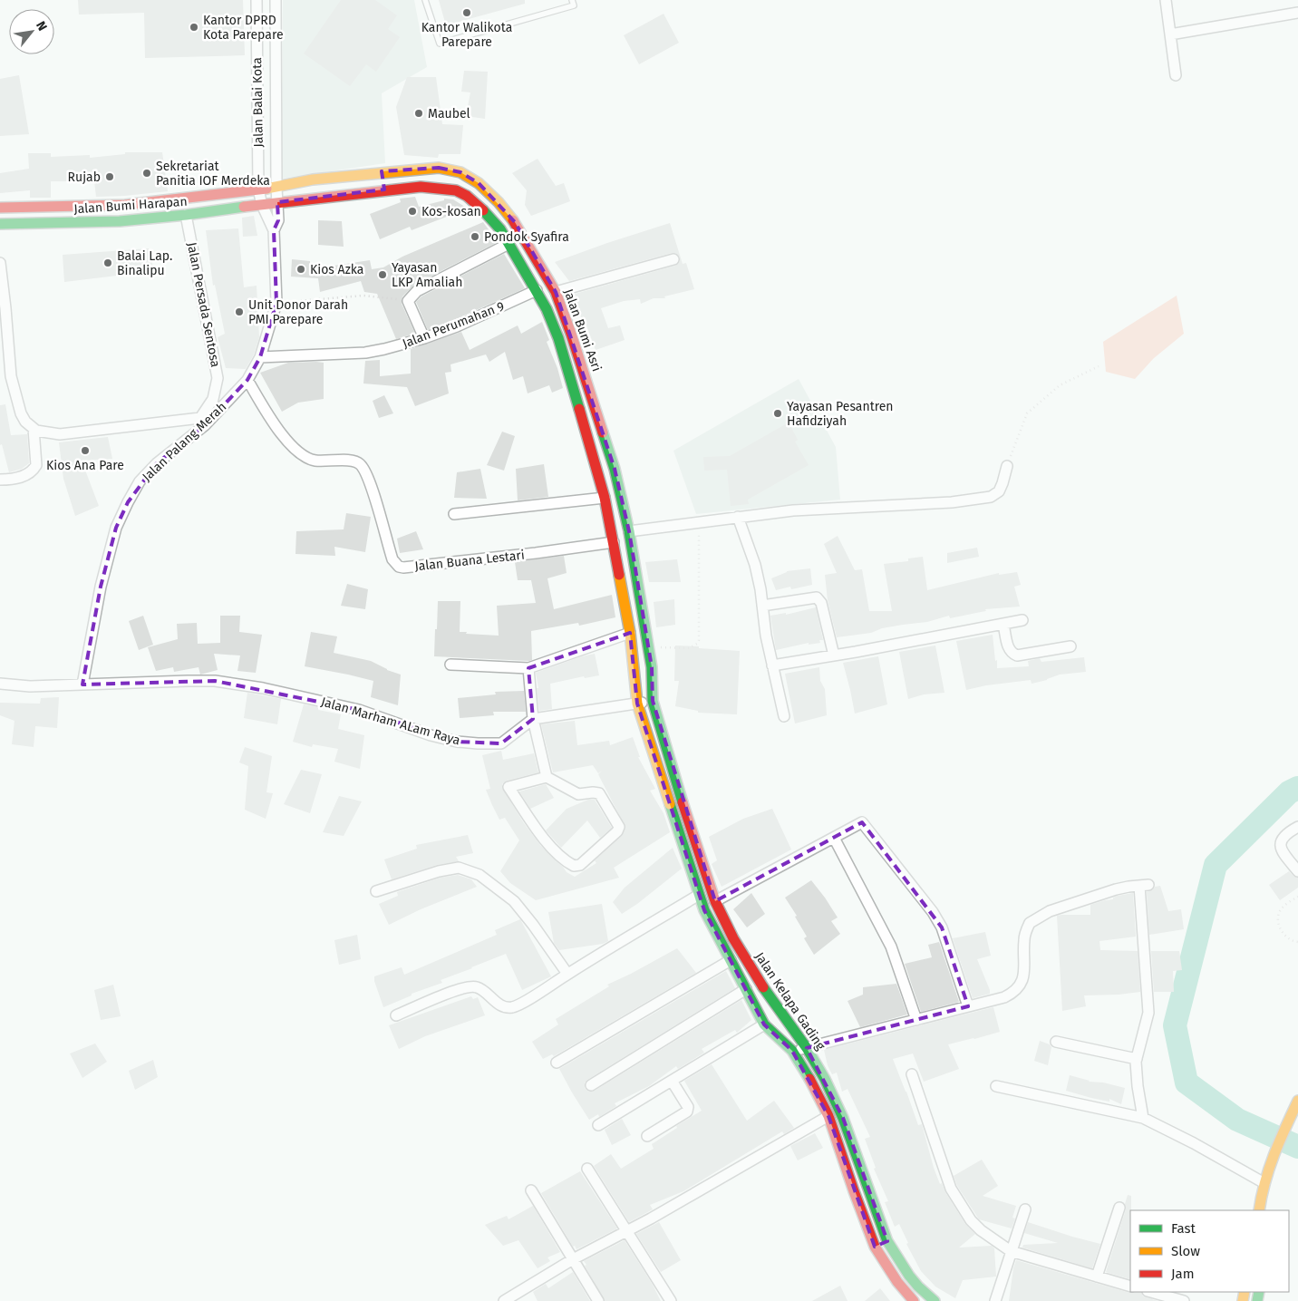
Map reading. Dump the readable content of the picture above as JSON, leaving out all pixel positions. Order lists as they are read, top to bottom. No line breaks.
{"streets":{"street":["Jalan Balai Kota","Jalan Bumi Harapan","Jalan Persada Sentosa","Jalan Perumahan 9","Jalan Bumi Asri","Jalan Palang Merah","Jalan Buana Lestari","Jalan Marham ALam Raya","Jalan Kelapa Gading"]},"crossings":[["Jalan Balai Kota","Jalan Bumi Harapan"],["Jalan Balai Kota","Jalan Bumi Asri"],["Jalan Balai Kota","Jalan Palang Merah"],["Jalan Bumi Harapan","Jalan Persada Sentosa"],["Jalan Bumi Harapan","Jalan Bumi Asri"],["Jalan Persada Sentosa","Jalan Palang Merah"],["Jalan Perumahan 9","Jalan Bumi Asri"],["Jalan Perumahan 9","Jalan Palang Merah"],["Jalan Bumi Asri","Jalan Buana Lestari"],["Jalan Bumi Asri","Jalan Marham ALam Raya"],["Jalan Bumi Asri","Jalan Kelapa Gading"],["Jalan Palang Merah","Jalan Buana Lestari"],["Jalan Palang Merah","Jalan Marham ALam Raya"],["Jalan Marham ALam Raya","Jalan Kelapa Gading"]],"places":["Kantor Walikota Parepare","Kantor DPRD Kota Parepare","Maubel","Sekretariat Panitia IOF Merdeka","Rujab","Kos-kosan","Pondok Syafira","Balai Lap. Binalipu","Kios Azka","Yayasan LKP Amaliah","Unit Donor Darah PMI Parepare","Yayasan Pesantren Hafidziyah","Kios Ana Pare"],"legend":["Fast","Slow","Jam"],"north":"top right"}
